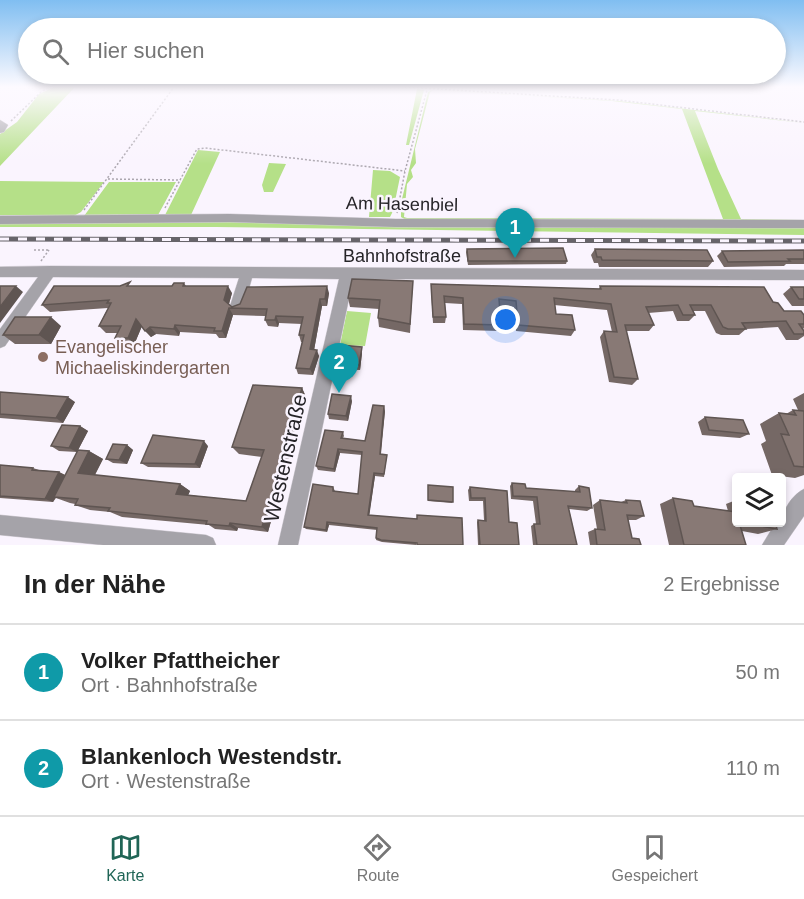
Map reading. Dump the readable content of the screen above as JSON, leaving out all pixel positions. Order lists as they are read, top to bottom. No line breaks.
{"streets":{"street":["Am Hasenbiel","Bahnhofstraße","Westenstraße"]},"crossings":[["Bahnhofstraße","Westenstraße"]],"places":["Evangelischer Michaeliskindergarten"],"page":{"search":"Hier suchen","pins":["1","2"],"heading":["In der Nähe","2 Ergebnisse"],"list":[{"mark":"1","name":"Volker Pfattheicher","note":"Ort · Bahnhofstraße","value":"50 m"},{"mark":"2","name":"Blankenloch Westendstr.","note":"Ort · Westenstraße","value":"110 m"}],"nav":["Karte","Route","Gespeichert"]}}
